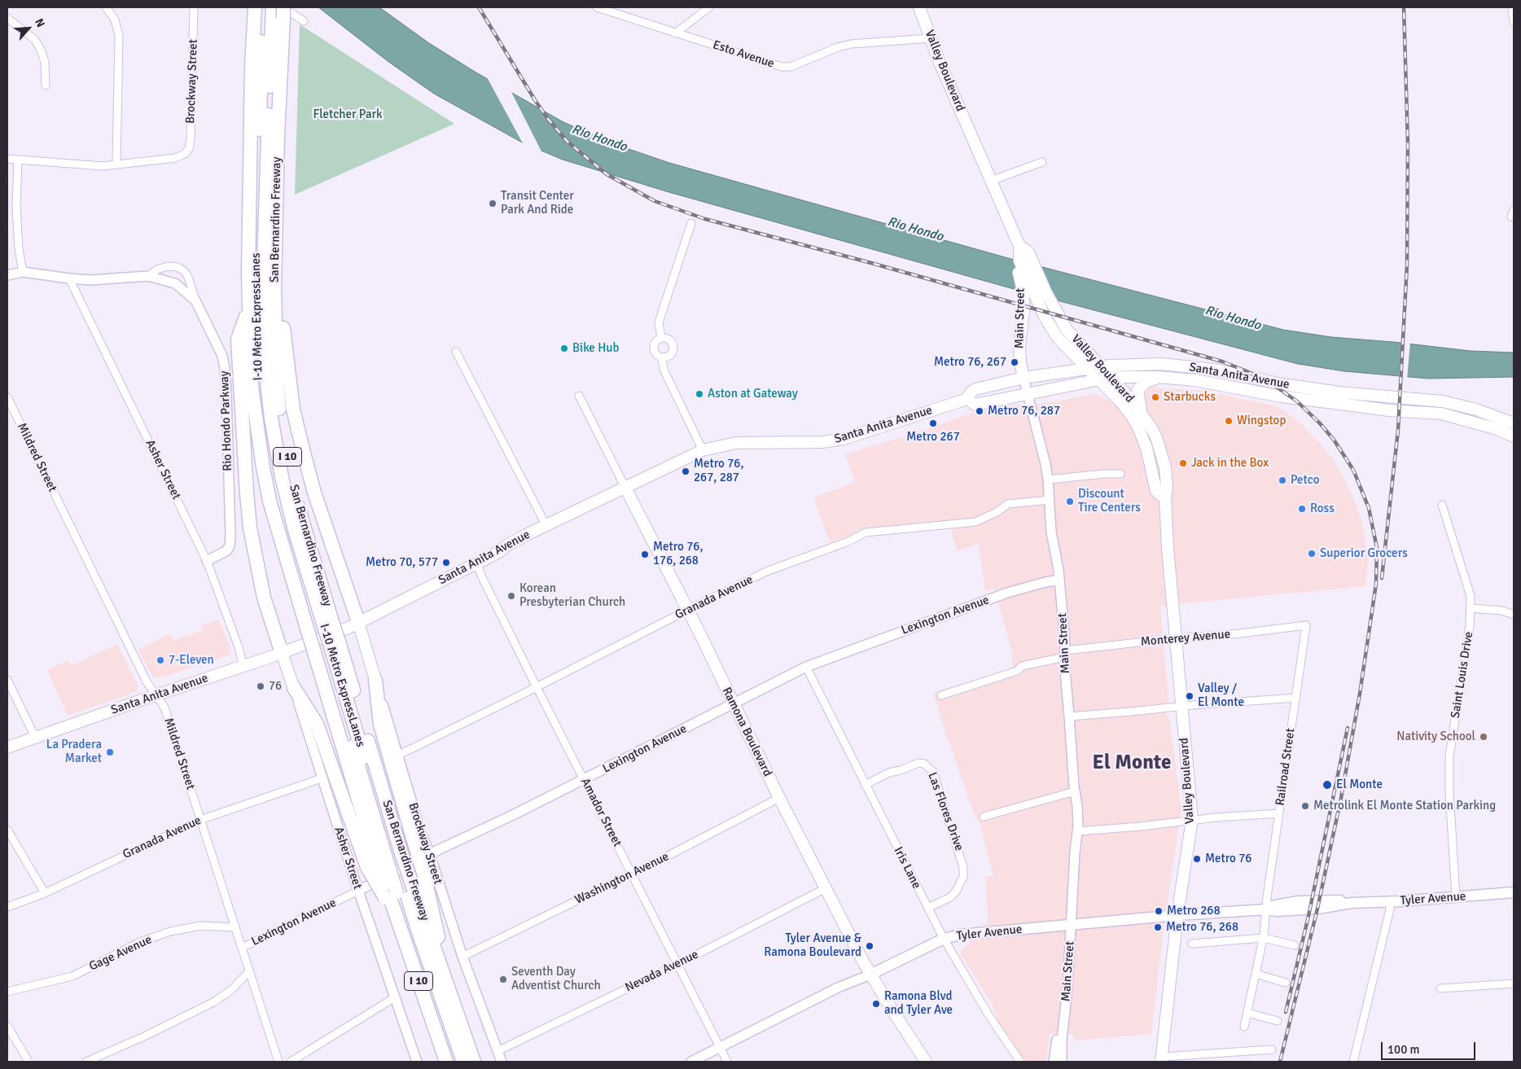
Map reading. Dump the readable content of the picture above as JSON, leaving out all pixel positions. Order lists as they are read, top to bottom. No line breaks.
{"streets":{"highway":["San Bernardino Freeway","I-10 Metro ExpressLanes","I 10"],"main road":["Valley Boulevard","Brockway Street","Main Street","Santa Anita Avenue","Asher Street","Ramona Boulevard","Tyler Avenue"],"street":["Esto Avenue","Rio Hondo Parkway","Mildred Street","Granada Avenue","Lexington Avenue","Monterey Avenue","Saint Louis Drive","Railroad Street","Las Flores Drive","Amador Street","Iris Lane","Washington Avenue","Gage Avenue","Nevada Avenue"]},"crossings":[["Esto Avenue","Valley Boulevard"],["Valley Boulevard","Main Street"],["Valley Boulevard","Santa Anita Avenue"],["Valley Boulevard","Monterey Avenue"],["Valley Boulevard","Tyler Avenue"],["Brockway Street","Santa Anita Avenue"],["Brockway Street","Granada Avenue"],["Brockway Street","Lexington Avenue"],["Brockway Street","Washington Avenue"],["Brockway Street","Nevada Avenue"],["San Bernardino Freeway","I-10 Metro ExpressLanes"],["Main Street","Santa Anita Avenue"],["Main Street","Granada Avenue"],["Main Street","Lexington Avenue"],["Main Street","Monterey Avenue"],["Main Street","Tyler Avenue"],["Santa Anita Avenue","Mildred Street"],["Santa Anita Avenue","Asher Street"],["Santa Anita Avenue","Ramona Boulevard"],["Santa Anita Avenue","Amador Street"],["Rio Hondo Parkway","Asher Street"],["Mildred Street","Granada Avenue"],["Mildred Street","Lexington Avenue"],["Mildred Street","Gage Avenue"],["Asher Street","Granada Avenue"],["Asher Street","Lexington Avenue"],["Granada Avenue","Ramona Boulevard"],["Granada Avenue","Amador Street"],["Lexington Avenue","Ramona Boulevard"],["Lexington Avenue","Amador Street"],["Lexington Avenue","Iris Lane"],["Monterey Avenue","Railroad Street"],["Saint Louis Drive","Tyler Avenue"],["Ramona Boulevard","Washington Avenue"],["Ramona Boulevard","Tyler Avenue"],["Ramona Boulevard","Nevada Avenue"],["Railroad Street","Tyler Avenue"],["Las Flores Drive","Iris Lane"],["Amador Street","Washington Avenue"],["Amador Street","Tyler Avenue"],["Amador Street","Nevada Avenue"],["Iris Lane","Tyler Avenue"]],"districts":["El Monte"],"water":["Rio Hondo"],"parks":["Fletcher Park"],"places":["Transit Center Park And Ride","Bike Hub","Metro 76, 267","Aston at Gateway","Starbucks","Metro 76, 287","Wingstop","Metro 267","Jack in the Box","Metro 76, 267, 287","Petco","Discount Tire Centers","Ross","Superior Grocers","Metro 76, 176, 268","Metro 70, 577","Korean Presbyterian Church","7-Eleven","76","Valley / El Monte","Nativity School","La Pradera Market","El Monte","Metrolink El Monte Station Parking","Metro 76","Metro 268","Metro 76, 268","Tyler Avenue & Ramona Boulevard","Seventh Day Adventist Church","Ramona Blvd and Tyler Ave"],"scale_bar":"100 m","north":"top right"}
